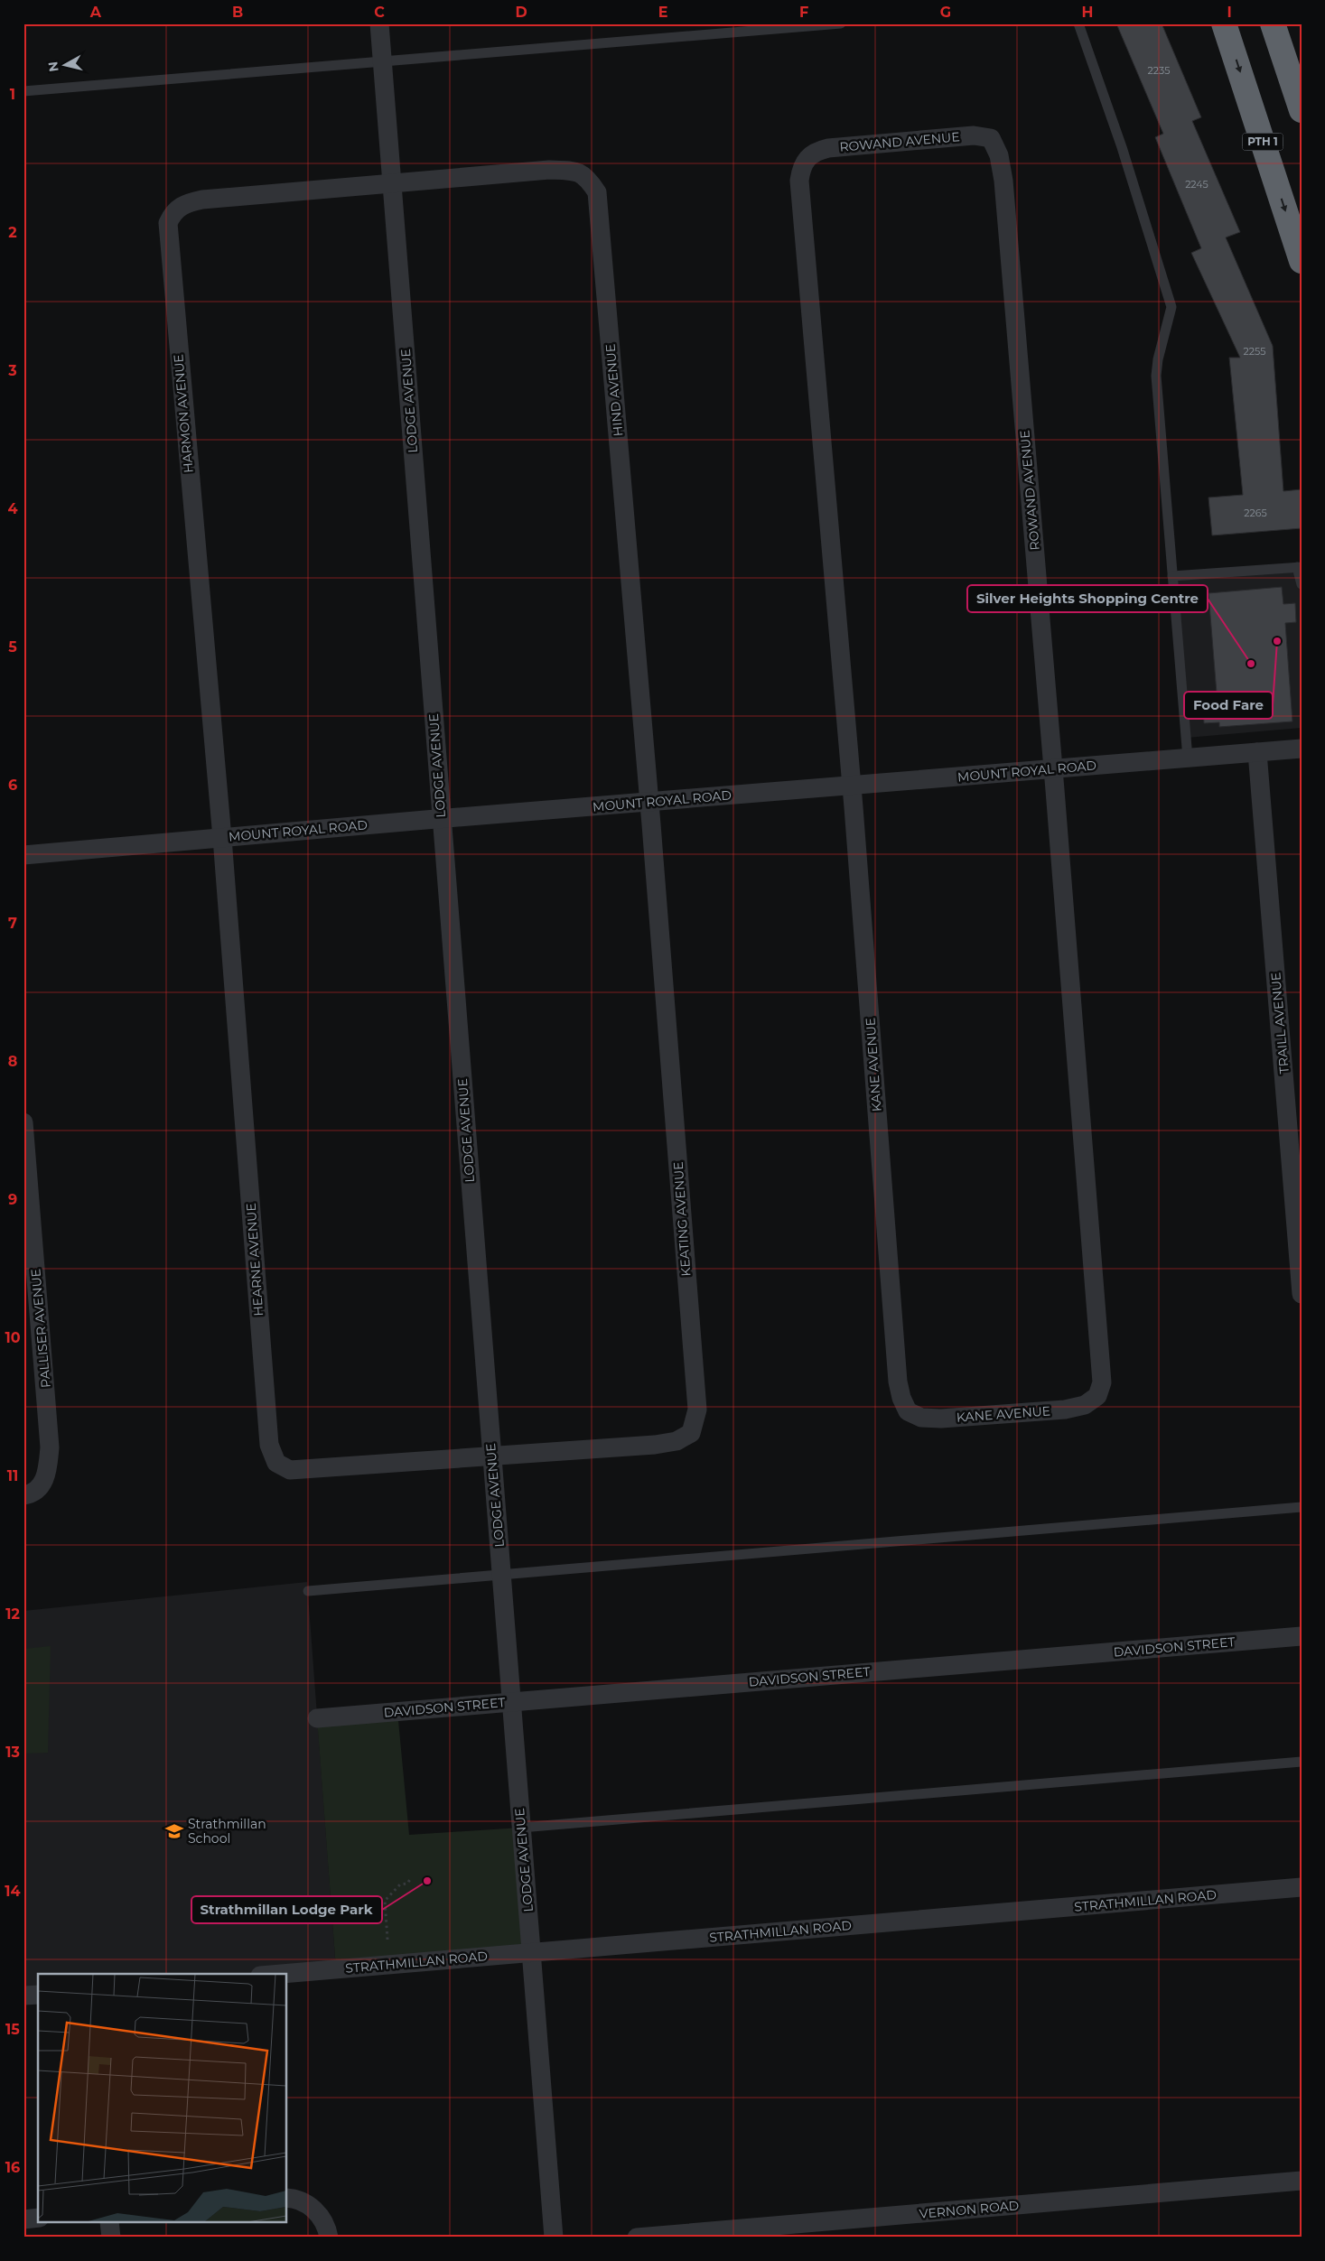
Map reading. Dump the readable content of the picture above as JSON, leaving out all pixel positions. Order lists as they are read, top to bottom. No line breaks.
{"streets":{"highway":["PTH 1"],"street":["ROWAND AVENUE","HIND AVENUE","LODGE AVENUE","HARMON AVENUE","MOUNT ROYAL ROAD","TRAILL AVENUE","KANE AVENUE","KEATING AVENUE","HEARNE AVENUE","PALLISER AVENUE","DAVIDSON STREET","STRATHMILLAN ROAD","VERNON ROAD"]},"crossings":[["ROWAND AVENUE","MOUNT ROYAL ROAD"],["ROWAND AVENUE","KANE AVENUE"],["HIND AVENUE","LODGE AVENUE"],["HIND AVENUE","HARMON AVENUE"],["HIND AVENUE","MOUNT ROYAL ROAD"],["HIND AVENUE","KEATING AVENUE"],["LODGE AVENUE","HARMON AVENUE"],["LODGE AVENUE","MOUNT ROYAL ROAD"],["LODGE AVENUE","KEATING AVENUE"],["LODGE AVENUE","HEARNE AVENUE"],["LODGE AVENUE","DAVIDSON STREET"],["LODGE AVENUE","STRATHMILLAN ROAD"],["HARMON AVENUE","MOUNT ROYAL ROAD"],["HARMON AVENUE","HEARNE AVENUE"],["MOUNT ROYAL ROAD","TRAILL AVENUE"],["MOUNT ROYAL ROAD","KANE AVENUE"],["MOUNT ROYAL ROAD","KEATING AVENUE"],["MOUNT ROYAL ROAD","HEARNE AVENUE"],["KEATING AVENUE","HEARNE AVENUE"]],"places":{"other":["Food Fare","Silver Heights Shopping Centre","Strathmillan Lodge Park"],"school or university":["Strathmillan School"]},"house_numbers":["2235","2245","2255","2265"],"north":"left","grid":{"columns":["A","B","C","D","E","F","G","H","I"],"rows":["1","2","3","4","5","6","7","8","9","10","11","12","13","14","15","16"]}}
